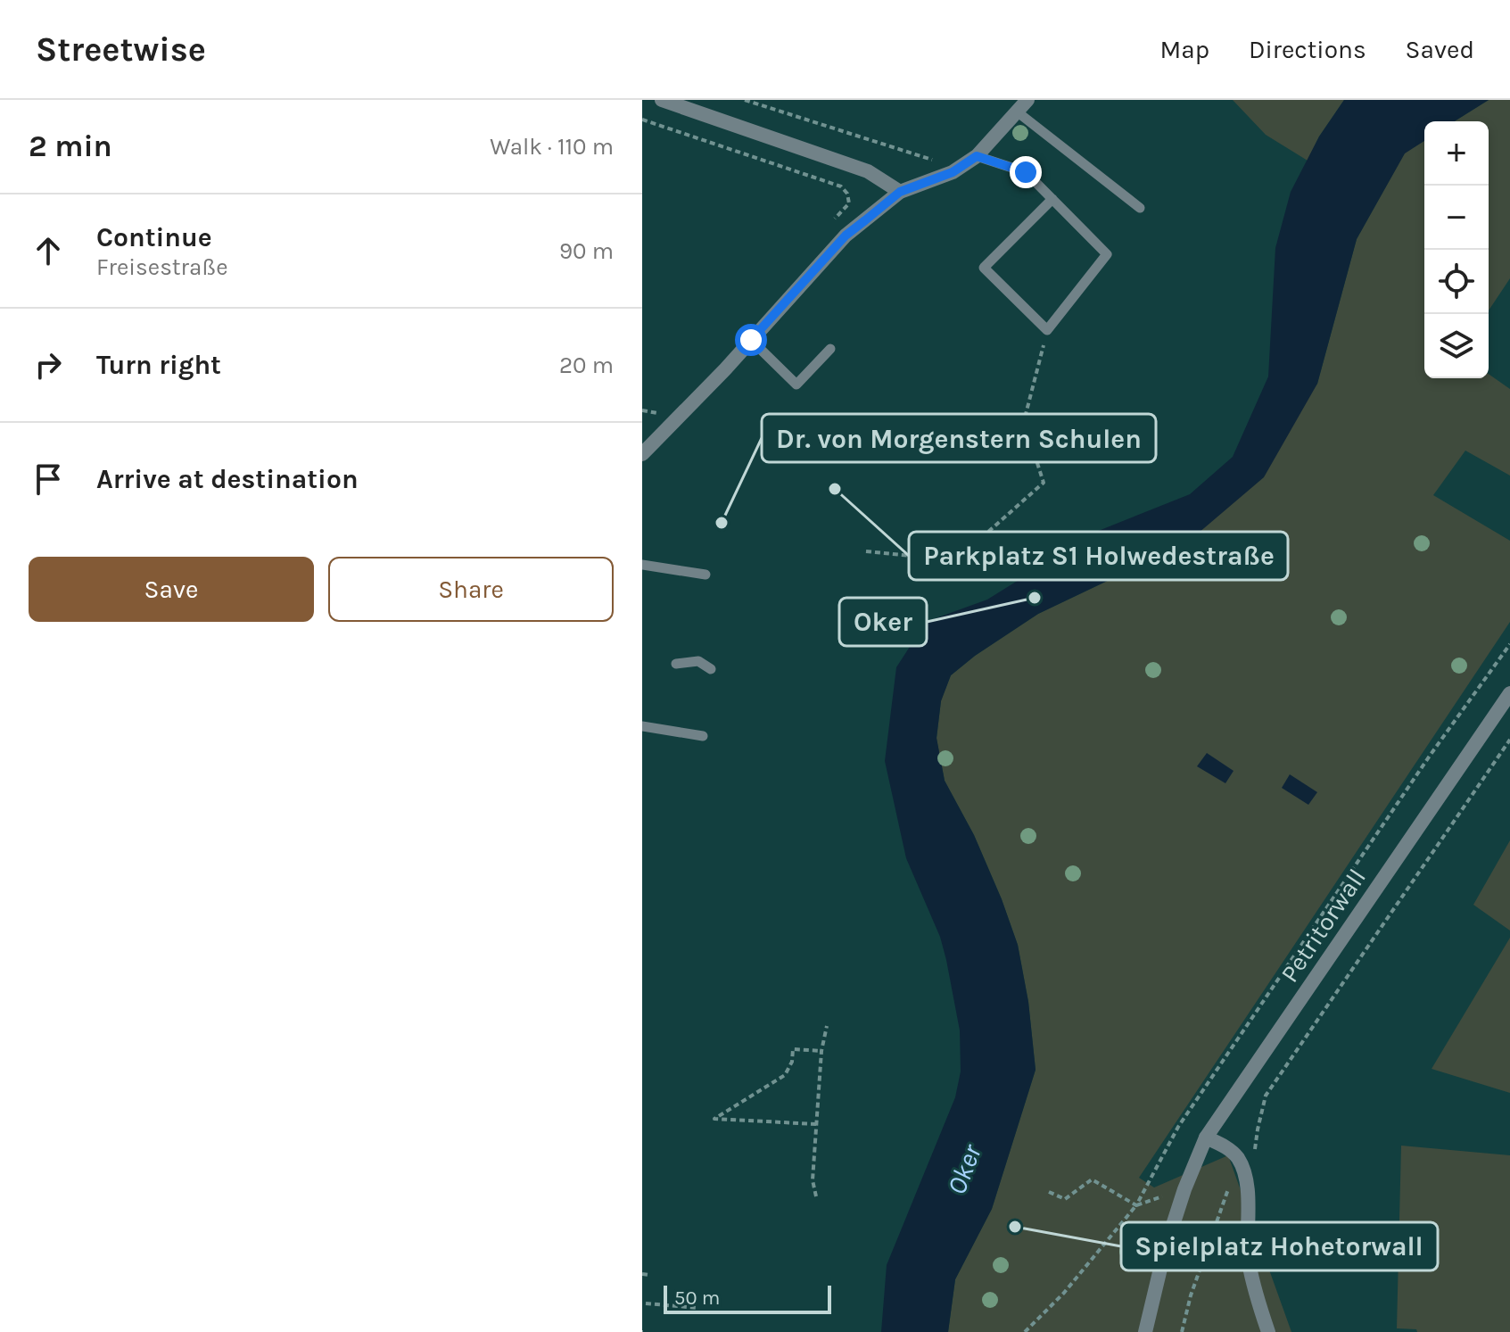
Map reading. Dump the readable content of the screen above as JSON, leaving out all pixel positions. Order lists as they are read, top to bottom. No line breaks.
{"streets":{"street":["Petritorwall"]},"water":["Oker"],"places":["Parkplatz S1 Holwedestraße","Dr. von Morgenstern Schulen","Oker","Spielplatz Hohetorwall"],"scale_bar":"50 m","page":{"header":"Streetwise","nav":["Map","Directions","Saved"],"heading":["2 min","Walk · 110 m"],"map_buttons":["+","−"],"list":[["Continue","Freisestraße","90 m"],["Turn right","20 m"],"Arrive at destination"],"buttons":["Save","Share"],"scale":"50 m"}}
